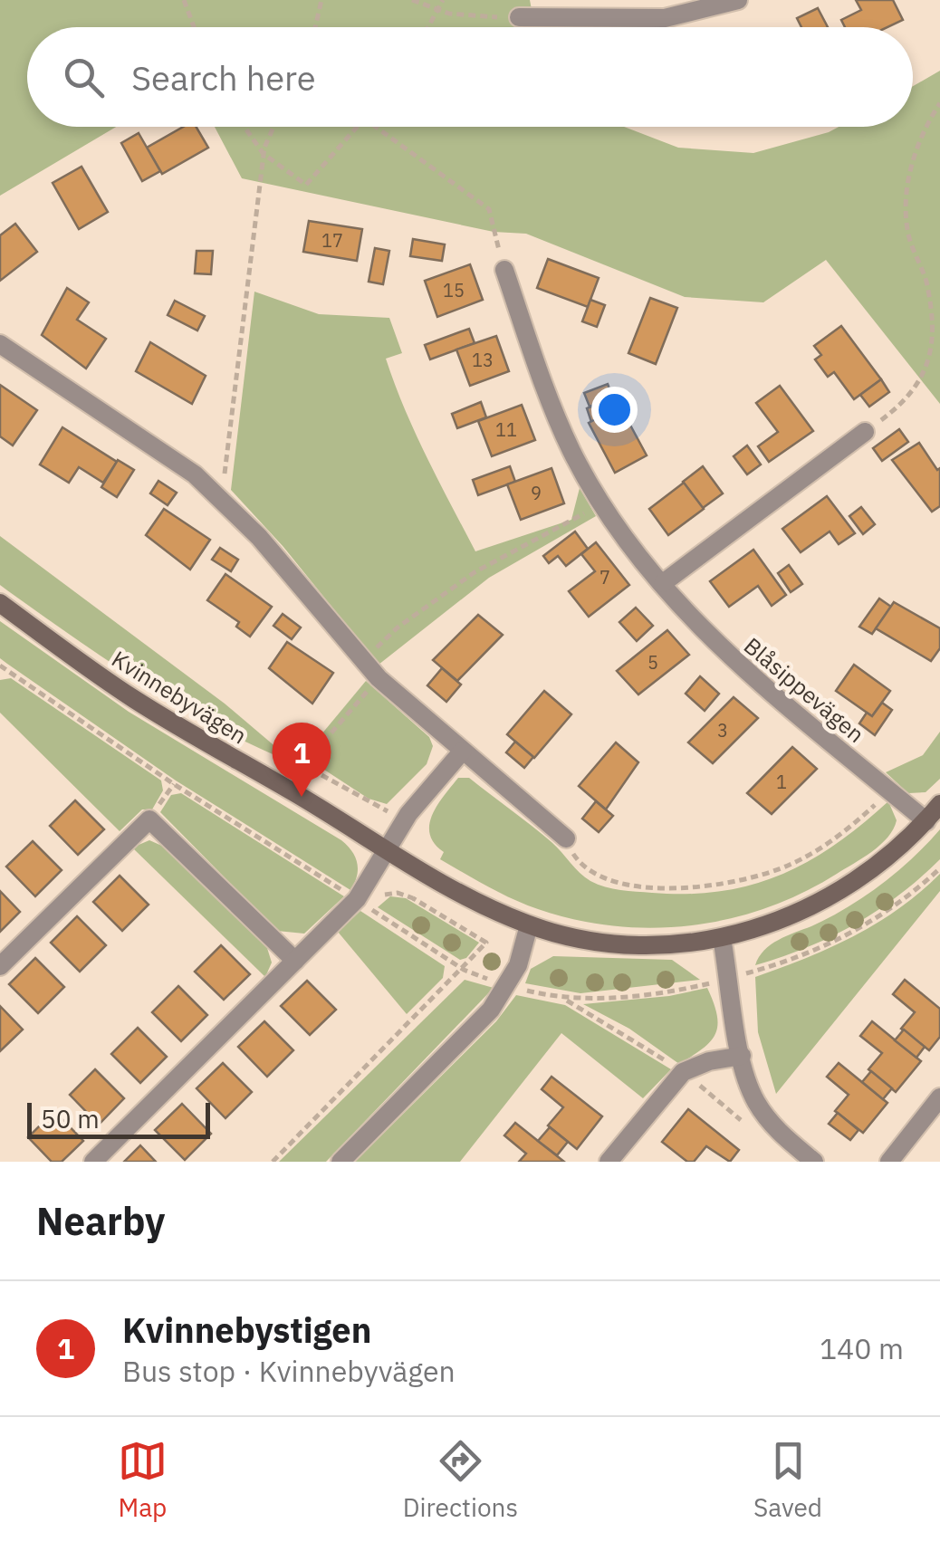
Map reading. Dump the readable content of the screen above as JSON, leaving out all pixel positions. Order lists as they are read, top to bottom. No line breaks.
{"streets":{"street":["Blåsippevägen","Kvinnebyvägen"]},"crossings":[["Blåsippevägen","Kvinnebyvägen"]],"house_numbers":["17","15","13","11","9","7","5","3","1"],"scale_bar":"50 m","page":{"search":"Search here","pins":"1","scale":"50 m","heading":"Nearby","list":[{"mark":"1","name":"Kvinnebystigen","note":"Bus stop · Kvinnebyvägen","value":"140 m"}],"nav":["Map","Directions","Saved"]}}
